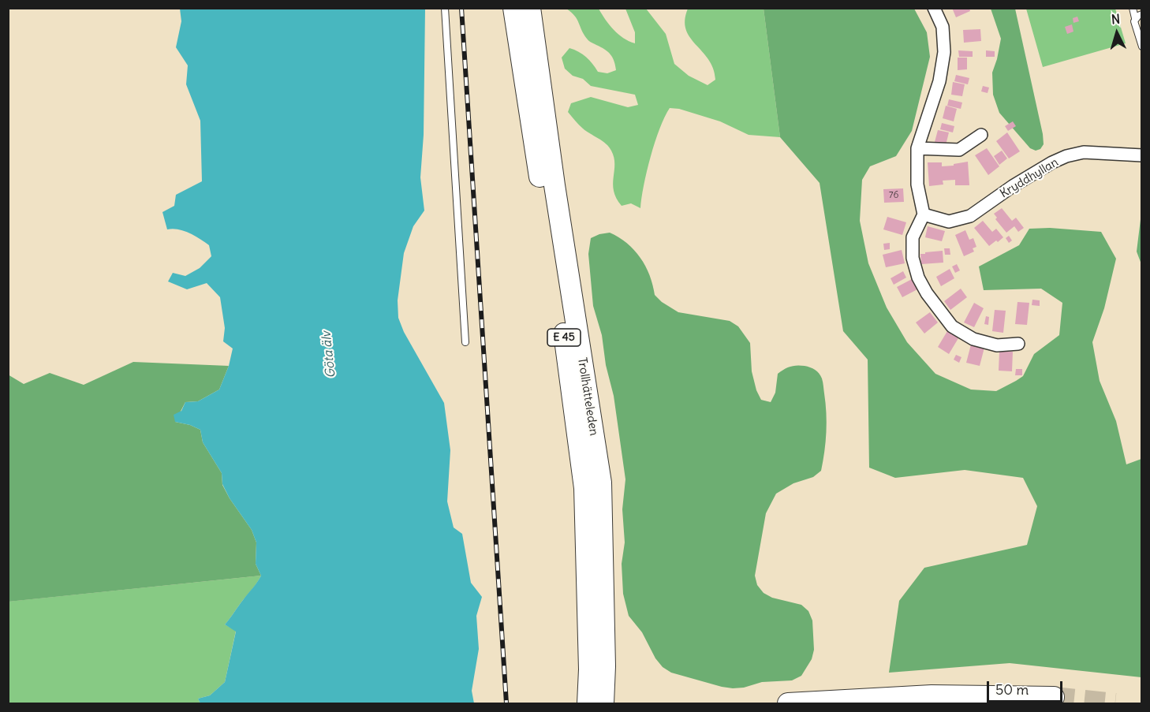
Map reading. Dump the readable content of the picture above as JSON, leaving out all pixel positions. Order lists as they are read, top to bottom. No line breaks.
{"streets":{"highway":["E 45","Trollhätteleden"],"street":["Kryddhyllan"]},"water":["Göta älv"],"house_numbers":["76"],"scale_bar":"50 m","north":"top"}
